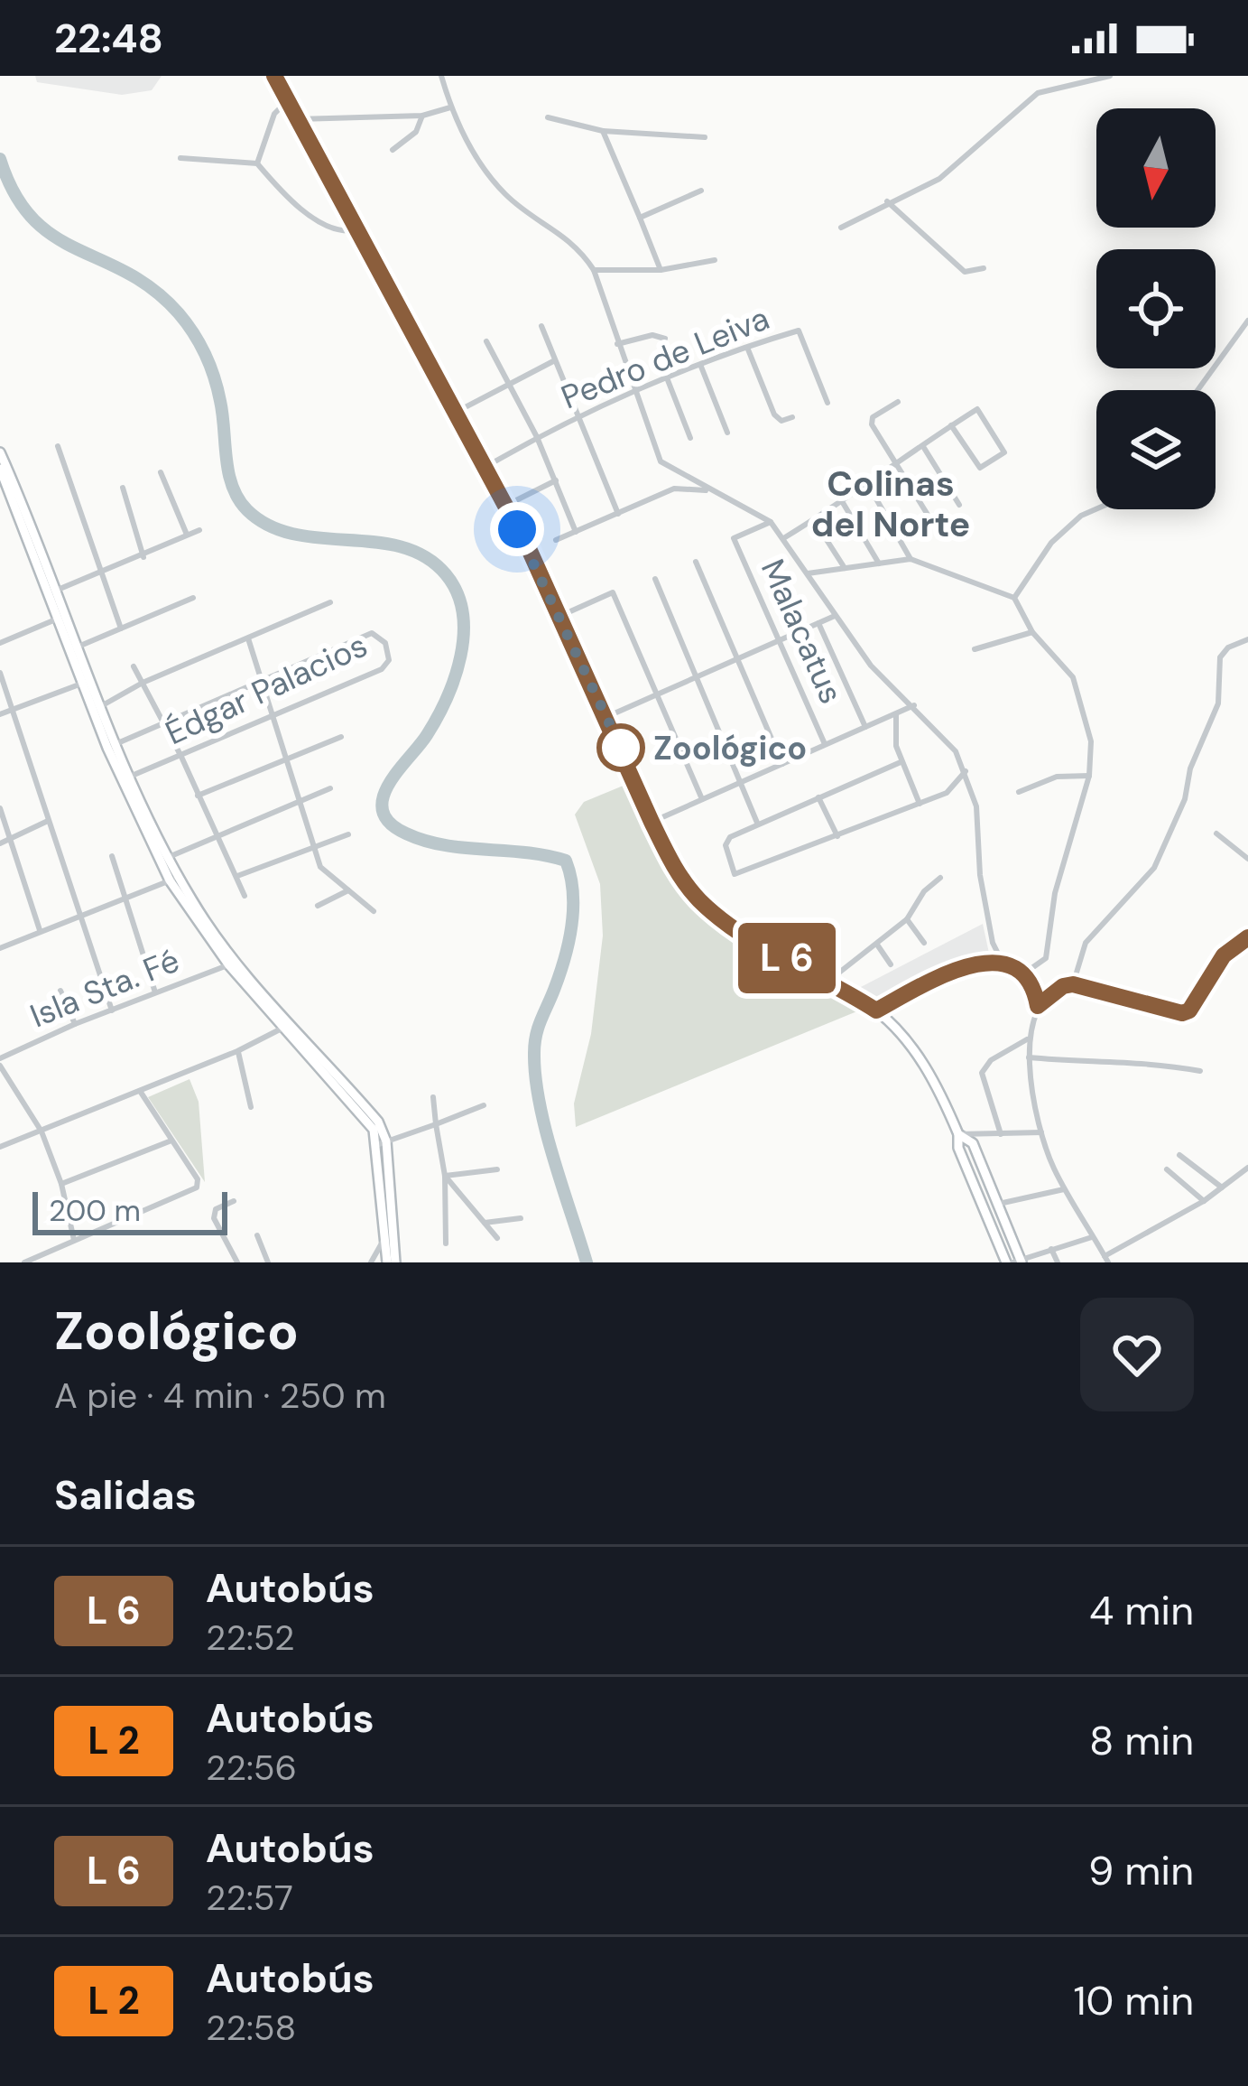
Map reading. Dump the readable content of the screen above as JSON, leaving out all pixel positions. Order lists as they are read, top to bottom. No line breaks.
{"streets":{"street":["Pedro de Leiva","Malacatus","Édgar Palacios","Isla Sta. Fé"]},"districts":["Colinas del Norte"],"places":["Zoológico"],"scale_bar":"200 m","north":"bottom","page":{"status":"22:48","on_map":"L 6","scale":"200 m","heading":[["Zoológico","A pie · 4 min · 250 m"],"Salidas"],"list":[{"mark":"L 6","name":"Autobús","note":"22:52","value":"4 min"},{"mark":"L 2","name":"Autobús","note":"22:56","value":"8 min"},{"mark":"L 6","name":"Autobús","note":"22:57","value":"9 min"},{"mark":"L 2","name":"Autobús","note":"22:58","value":"10 min"}]}}
